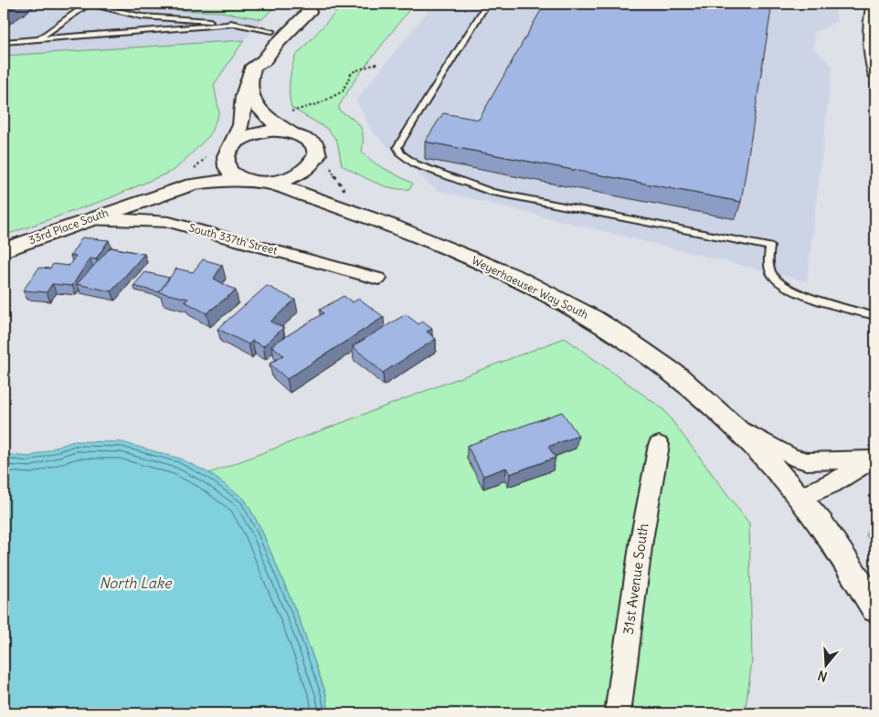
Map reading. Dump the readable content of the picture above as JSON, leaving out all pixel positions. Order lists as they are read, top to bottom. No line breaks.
{"streets":{"street":["33rd Place South","South 337th Street","Weyerhaeuser Way South","31st Avenue South"]},"crossings":[["33rd Place South","South 337th Street"],["33rd Place South","Weyerhaeuser Way South"]],"water":["North Lake"],"north":"bottom"}
